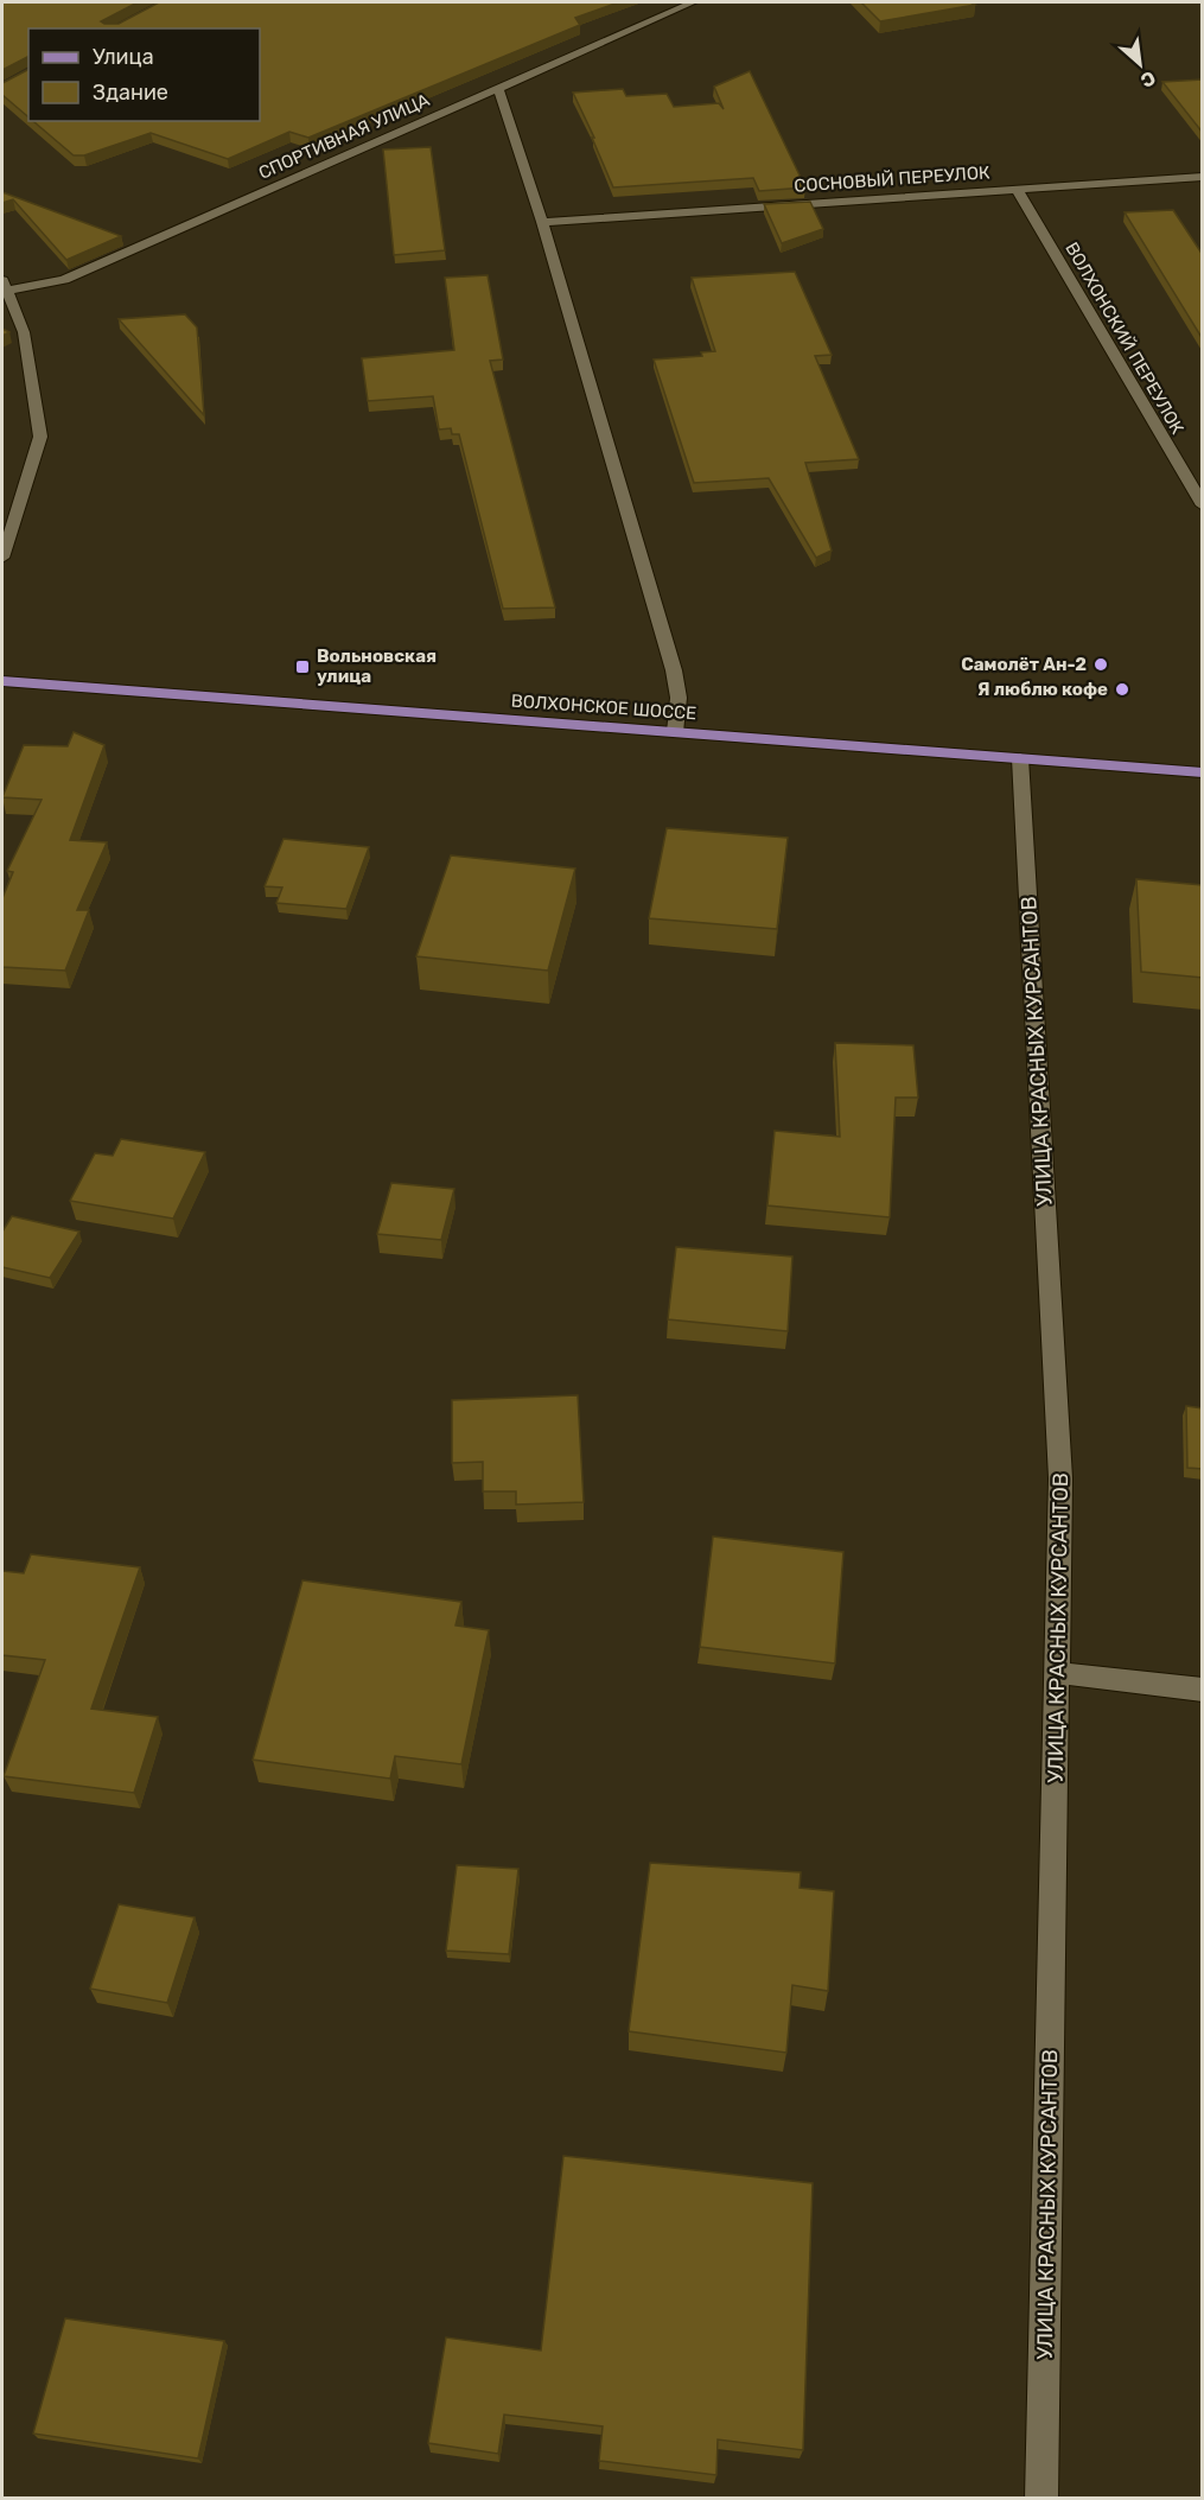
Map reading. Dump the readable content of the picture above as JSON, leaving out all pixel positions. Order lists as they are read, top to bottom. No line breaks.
{"streets":{"main road":["ВОЛХОНСКОЕ ШОССЕ"],"street":["СПОРТИВНАЯ УЛИЦА","СОСНОВЫЙ ПЕРЕУЛОК","ВОЛХОНСКИЙ ПЕРЕУЛОК","УЛИЦА КРАСНЫХ КУРСАНТОВ"]},"crossings":[["СОСНОВЫЙ ПЕРЕУЛОК","ВОЛХОНСКИЙ ПЕРЕУЛОК"],["ВОЛХОНСКОЕ ШОССЕ","УЛИЦА КРАСНЫХ КУРСАНТОВ"]],"places":{"other":["Самолёт Ан-2","Я люблю кофе"],"transit":["Вольновская улица"]},"legend":["Улица","Здание"],"north":"bottom right"}
